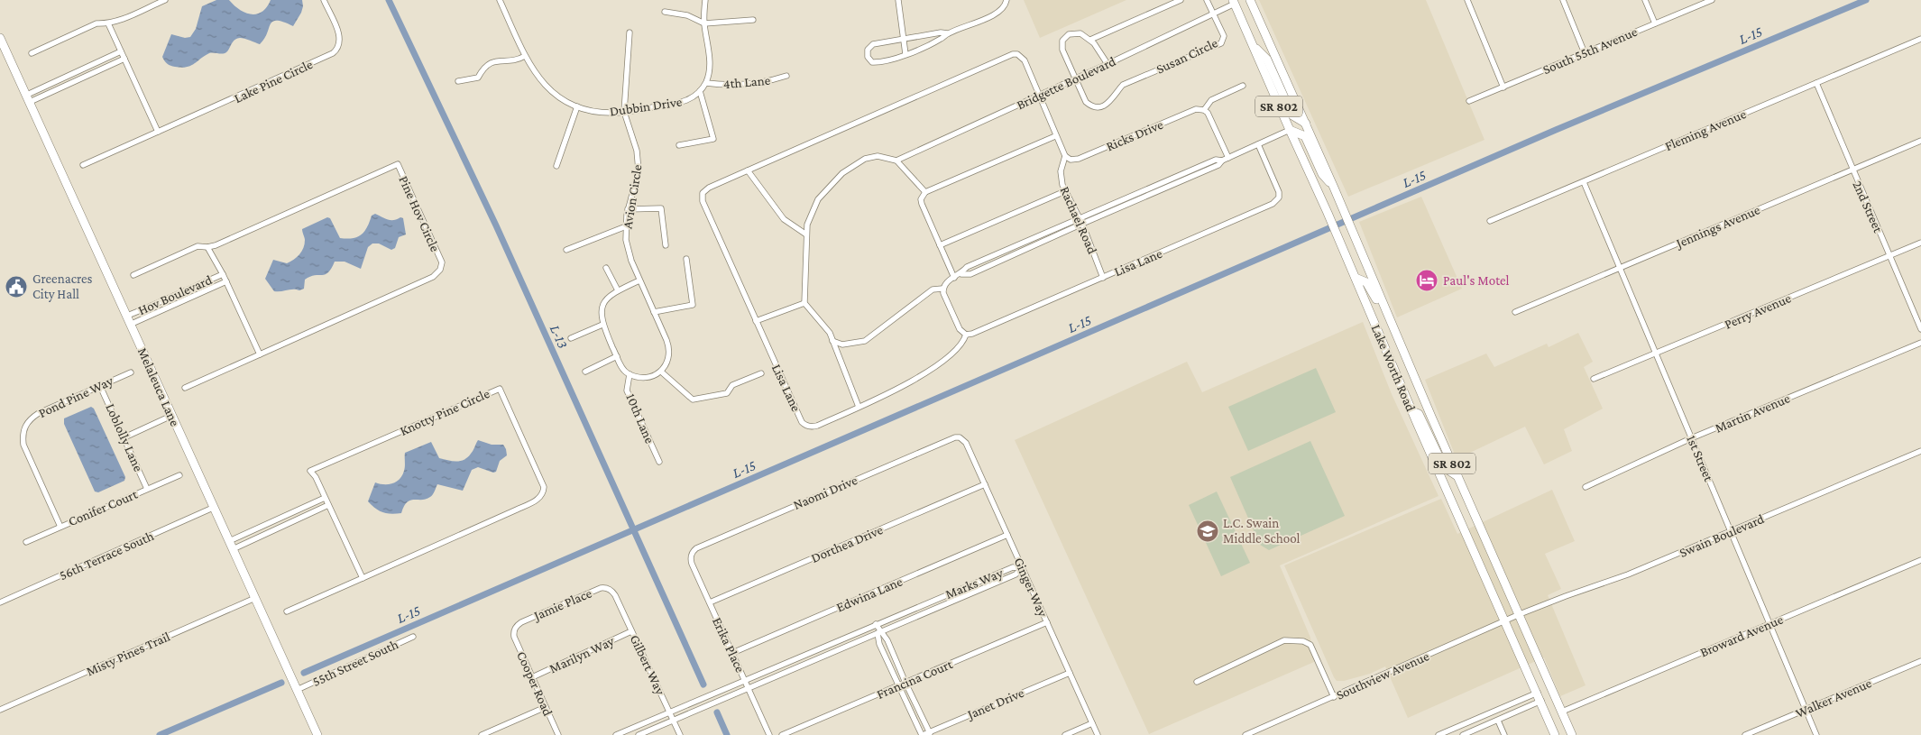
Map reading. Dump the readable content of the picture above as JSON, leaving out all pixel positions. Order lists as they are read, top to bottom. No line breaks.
{"streets":{"main road":["SR 802","Lake Worth Road","Melaleuca Lane"],"street":["South 55th Avenue","Susan Circle","Lake Pine Circle","4th Lane","Bridgette Boulevard","Dubbin Drive","Fleming Avenue","Ricks Drive","Avion Circle","2nd Street","Pine Hov Circle","Rachael Road","Jennings Avenue","Lisa Lane","Hov Boulevard","Perry Avenue","Pond Pine Way","Knotty Pine Circle","Martin Avenue","10th Lane","Loblolly Lane","1st Street","Naomi Drive","Conifer Court","Swain Boulevard","Dorthea Drive","56th Terrace South","Marks Way","Ginger Way","Edwina Lane","Jamie Place","Broward Avenue","Erika Place","Misty Pines Trail","Marilyn Way","55th Street South","Gilbert Way","Southview Avenue","Francina Court","Cooper Road","Walker Avenue","Janet Drive"]},"crossings":[["Susan Circle","Bridgette Boulevard"],["4th Lane","Dubbin Drive"],["Bridgette Boulevard","Lisa Lane"],["Bridgette Boulevard","Lake Worth Road"],["Dubbin Drive","Avion Circle"],["Fleming Avenue","2nd Street"],["Fleming Avenue","1st Street"],["Ricks Drive","Rachael Road"],["2nd Street","Jennings Avenue"],["2nd Street","Perry Avenue"],["Rachael Road","Lisa Lane"],["Jennings Avenue","1st Street"],["Hov Boulevard","Melaleuca Lane"],["Perry Avenue","1st Street"],["Lake Worth Road","Swain Boulevard"],["Lake Worth Road","Broward Avenue"],["Lake Worth Road","Southview Avenue"],["Melaleuca Lane","56th Terrace South"],["Melaleuca Lane","Misty Pines Trail"],["Melaleuca Lane","55th Street South"],["Pond Pine Way","Loblolly Lane"],["Pond Pine Way","Conifer Court"],["Martin Avenue","1st Street"],["Loblolly Lane","Conifer Court"],["1st Street","Swain Boulevard"],["1st Street","Broward Avenue"],["1st Street","Walker Avenue"],["Naomi Drive","Ginger Way"],["Naomi Drive","Erika Place"],["Swain Boulevard","Southview Avenue"],["Dorthea Drive","Ginger Way"],["Dorthea Drive","Erika Place"],["Marks Way","Ginger Way"],["Marks Way","Erika Place"],["Marks Way","Gilbert Way"],["Ginger Way","Edwina Lane"],["Ginger Way","Francina Court"],["Ginger Way","Janet Drive"],["Edwina Lane","Erika Place"],["Jamie Place","Gilbert Way"],["Jamie Place","Cooper Road"],["Marilyn Way","Gilbert Way"],["Marilyn Way","Cooper Road"]],"water":["L-15","L-13"],"places":{"hotel":["Paul's Motel"],"public building":["Greenacres City Hall"],"school or university":["L.C. Swain Middle School"]}}
